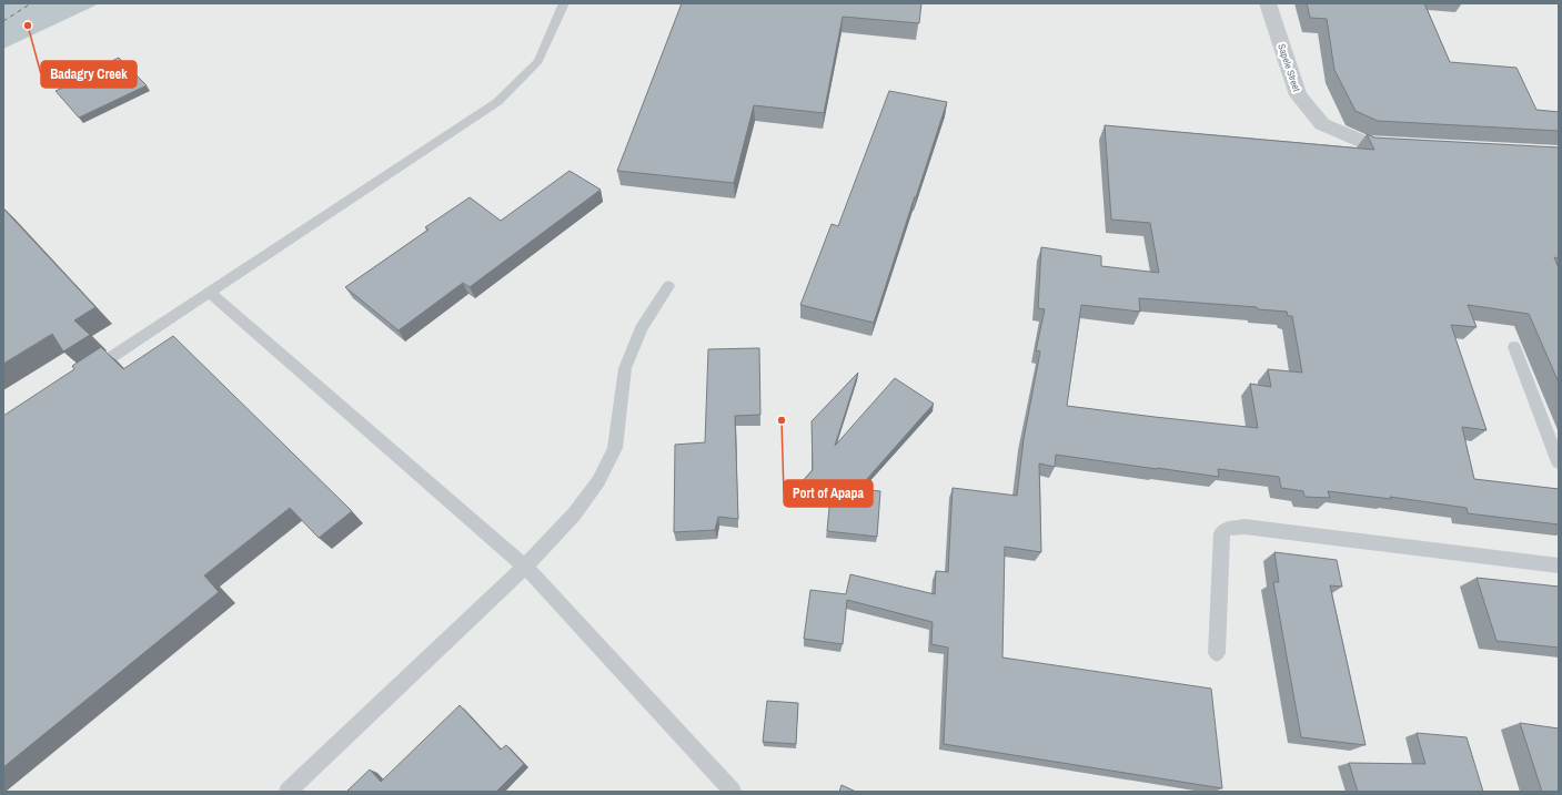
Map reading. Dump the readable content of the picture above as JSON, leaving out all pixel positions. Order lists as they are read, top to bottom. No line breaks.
{"streets":{"street":["Sapele Street"]},"places":["Badagry Creek","Port of Apapa"]}
